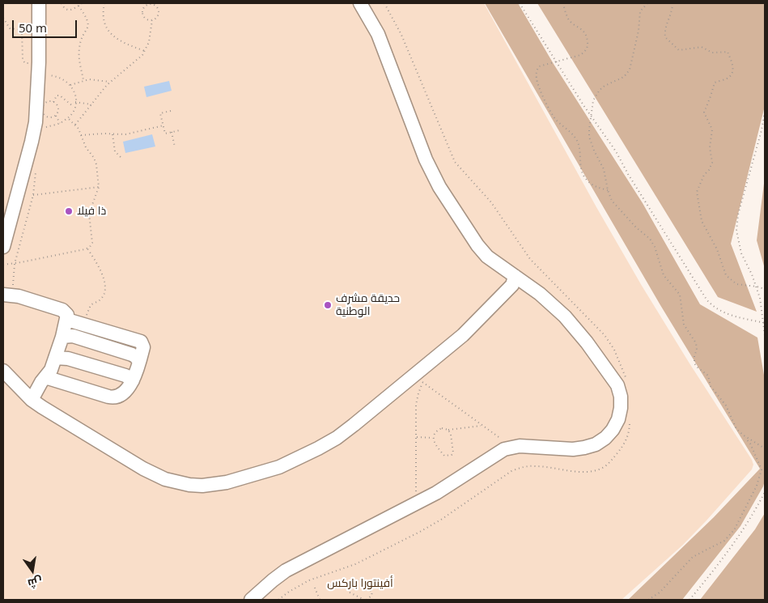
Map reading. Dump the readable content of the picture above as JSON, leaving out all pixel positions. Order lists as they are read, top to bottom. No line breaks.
{"parks":["أفينتورا باركس"],"places":["ذا فيلا","حديقة مشرف الوطنية"],"scale_bar":"50 m","north":"bottom"}
